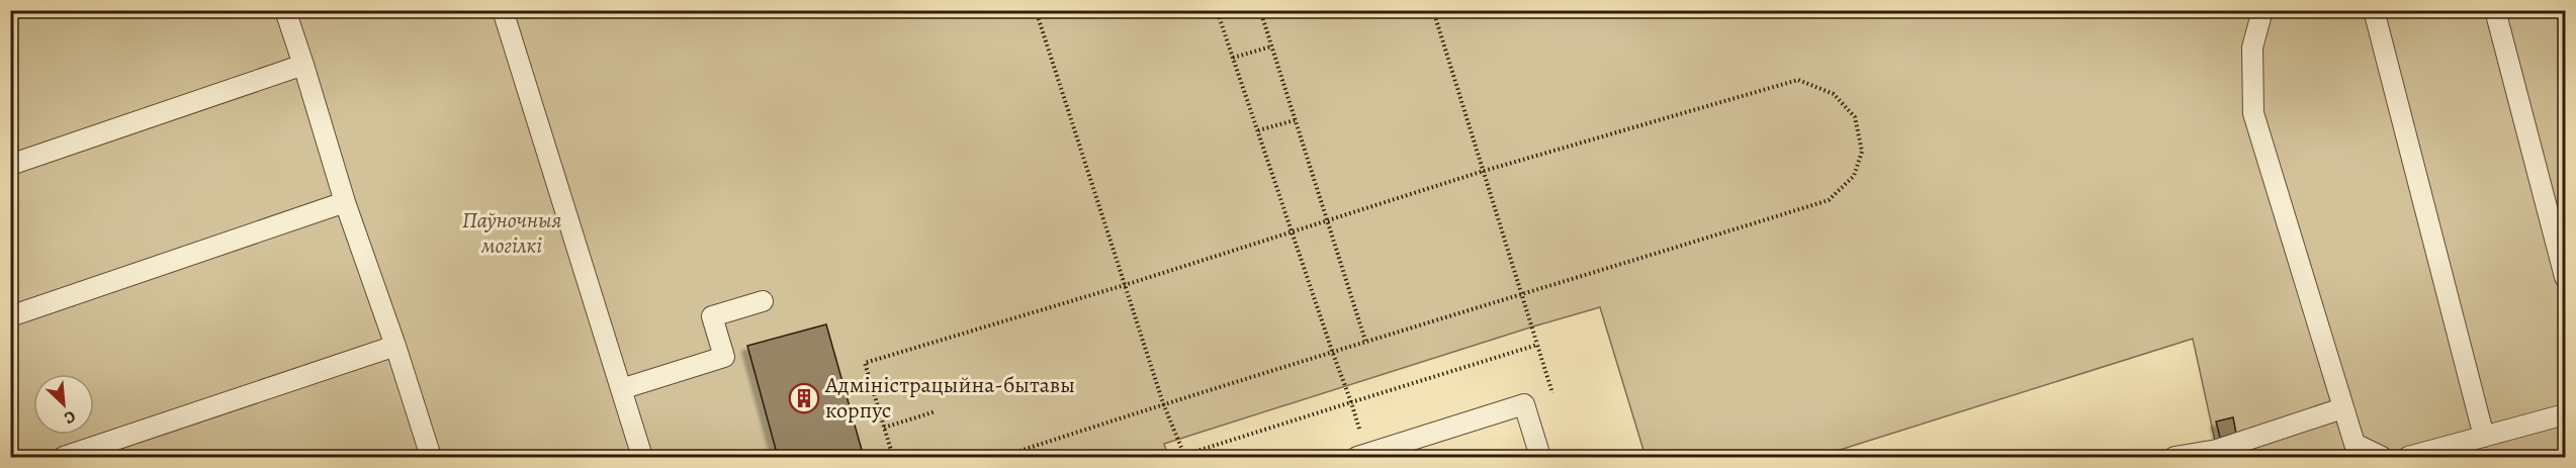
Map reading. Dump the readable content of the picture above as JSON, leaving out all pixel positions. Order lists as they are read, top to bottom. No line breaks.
{"parks":["Паўночныя могілкі"],"places":{"building":["Адміністрацыйна-бытавы корпус"]},"north":"bottom right"}
